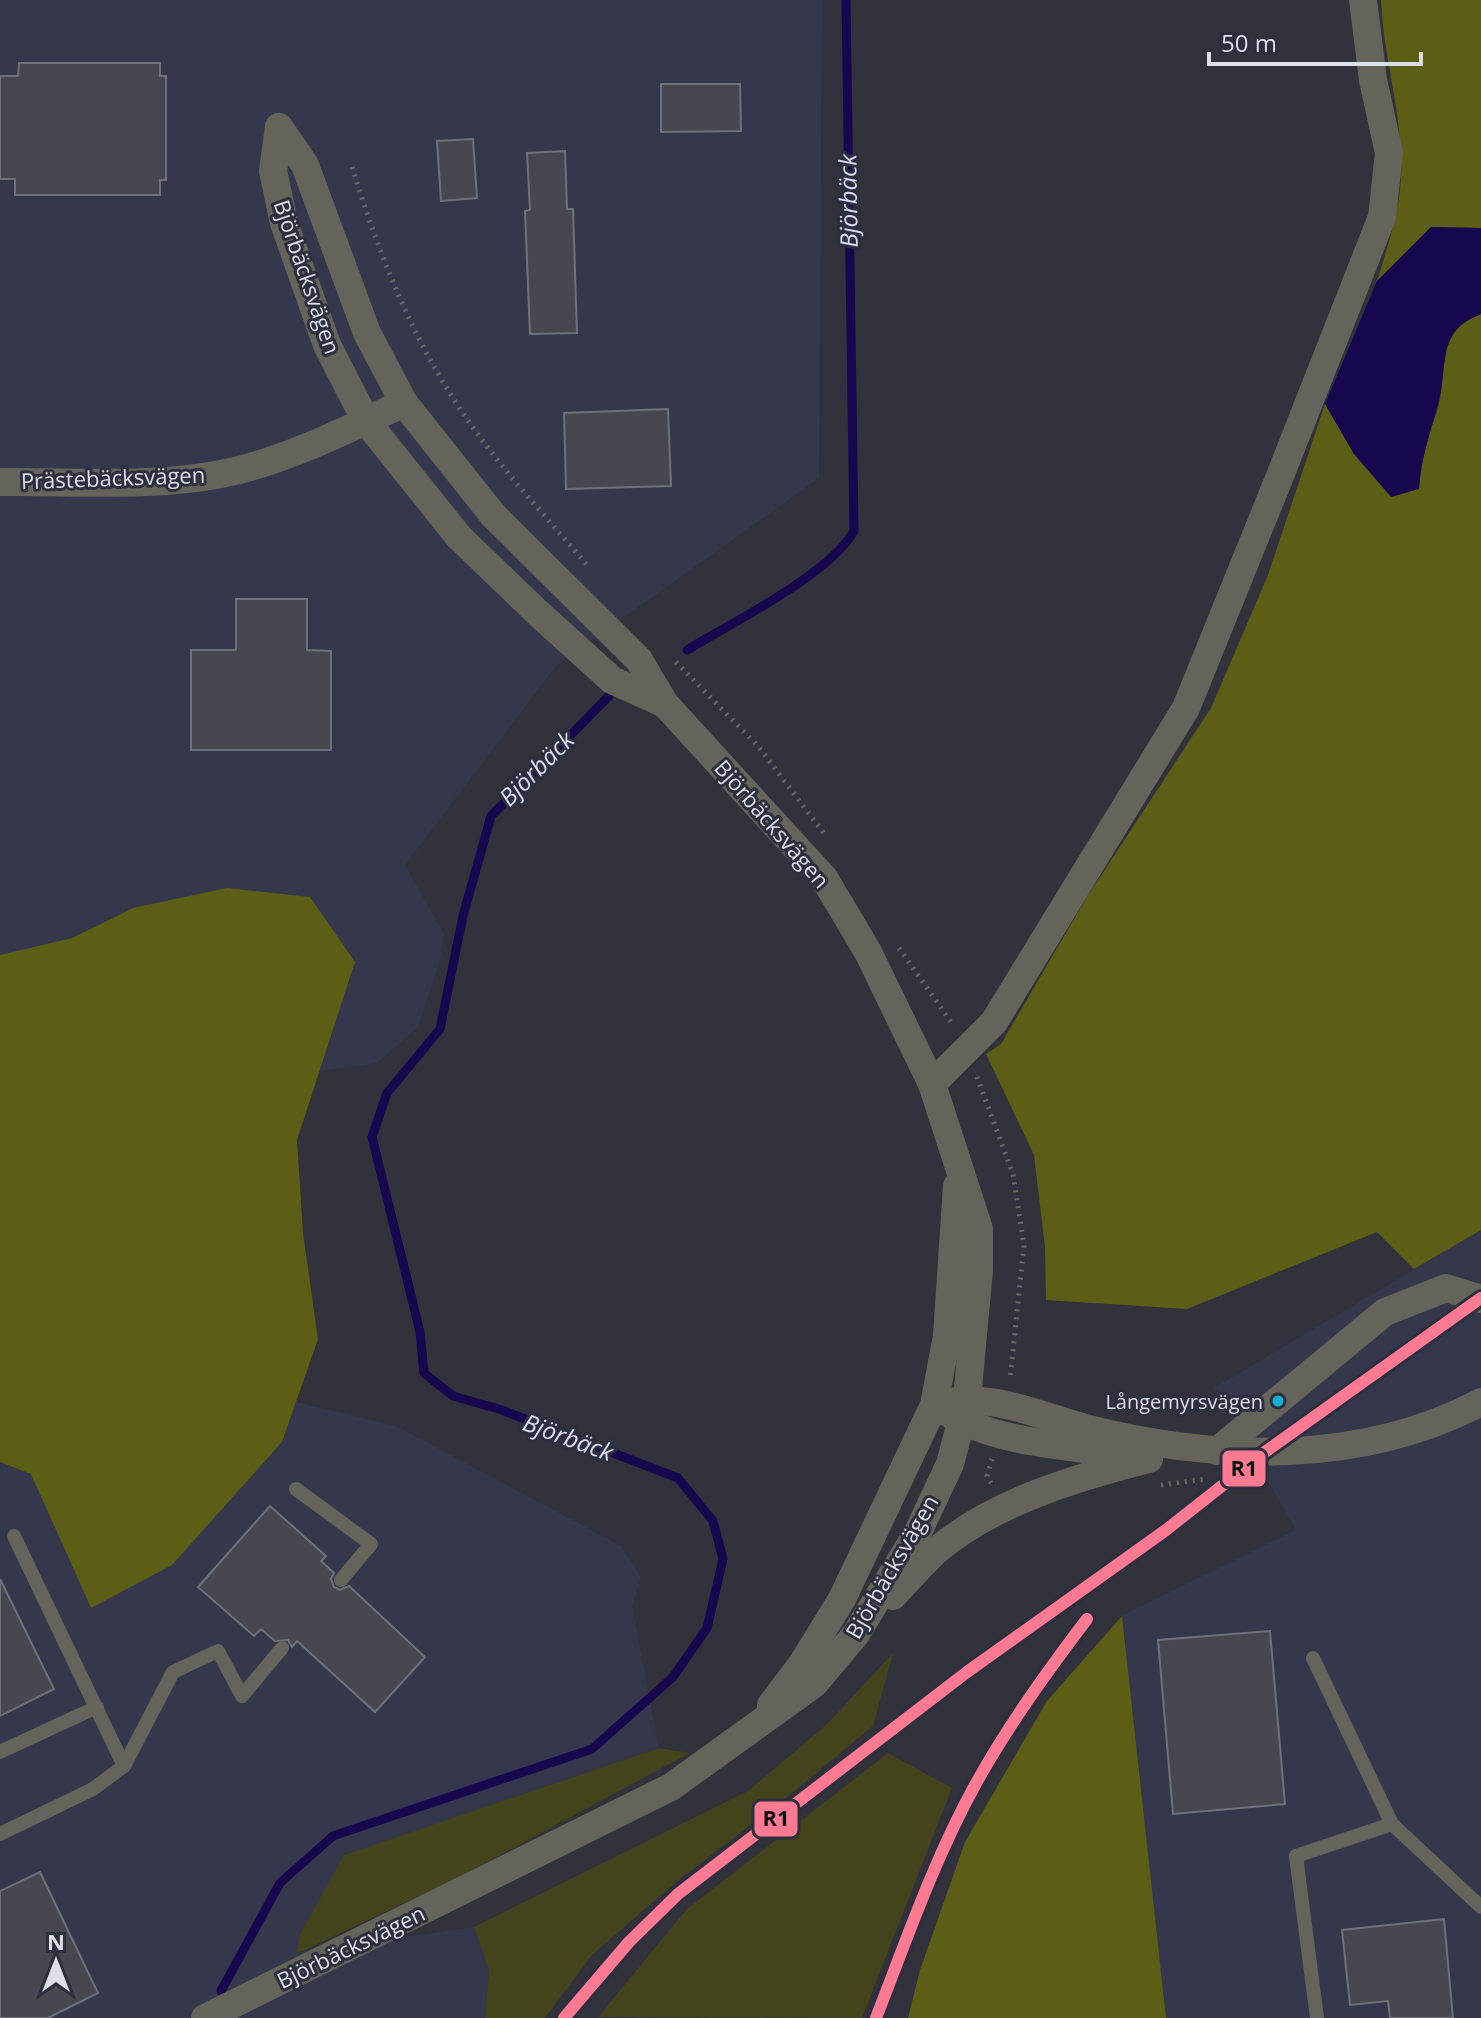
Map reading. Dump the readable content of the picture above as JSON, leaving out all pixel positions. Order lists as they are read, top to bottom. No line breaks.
{"streets":{"street":["Björbäcksvägen","Prästebäcksvägen"]},"crossings":[["Björbäcksvägen","Prästebäcksvägen"]],"water":["Björbäck"],"places":["Långemyrsvägen"],"lines":["transit line R1"],"scale_bar":"50 m","north":"top"}
